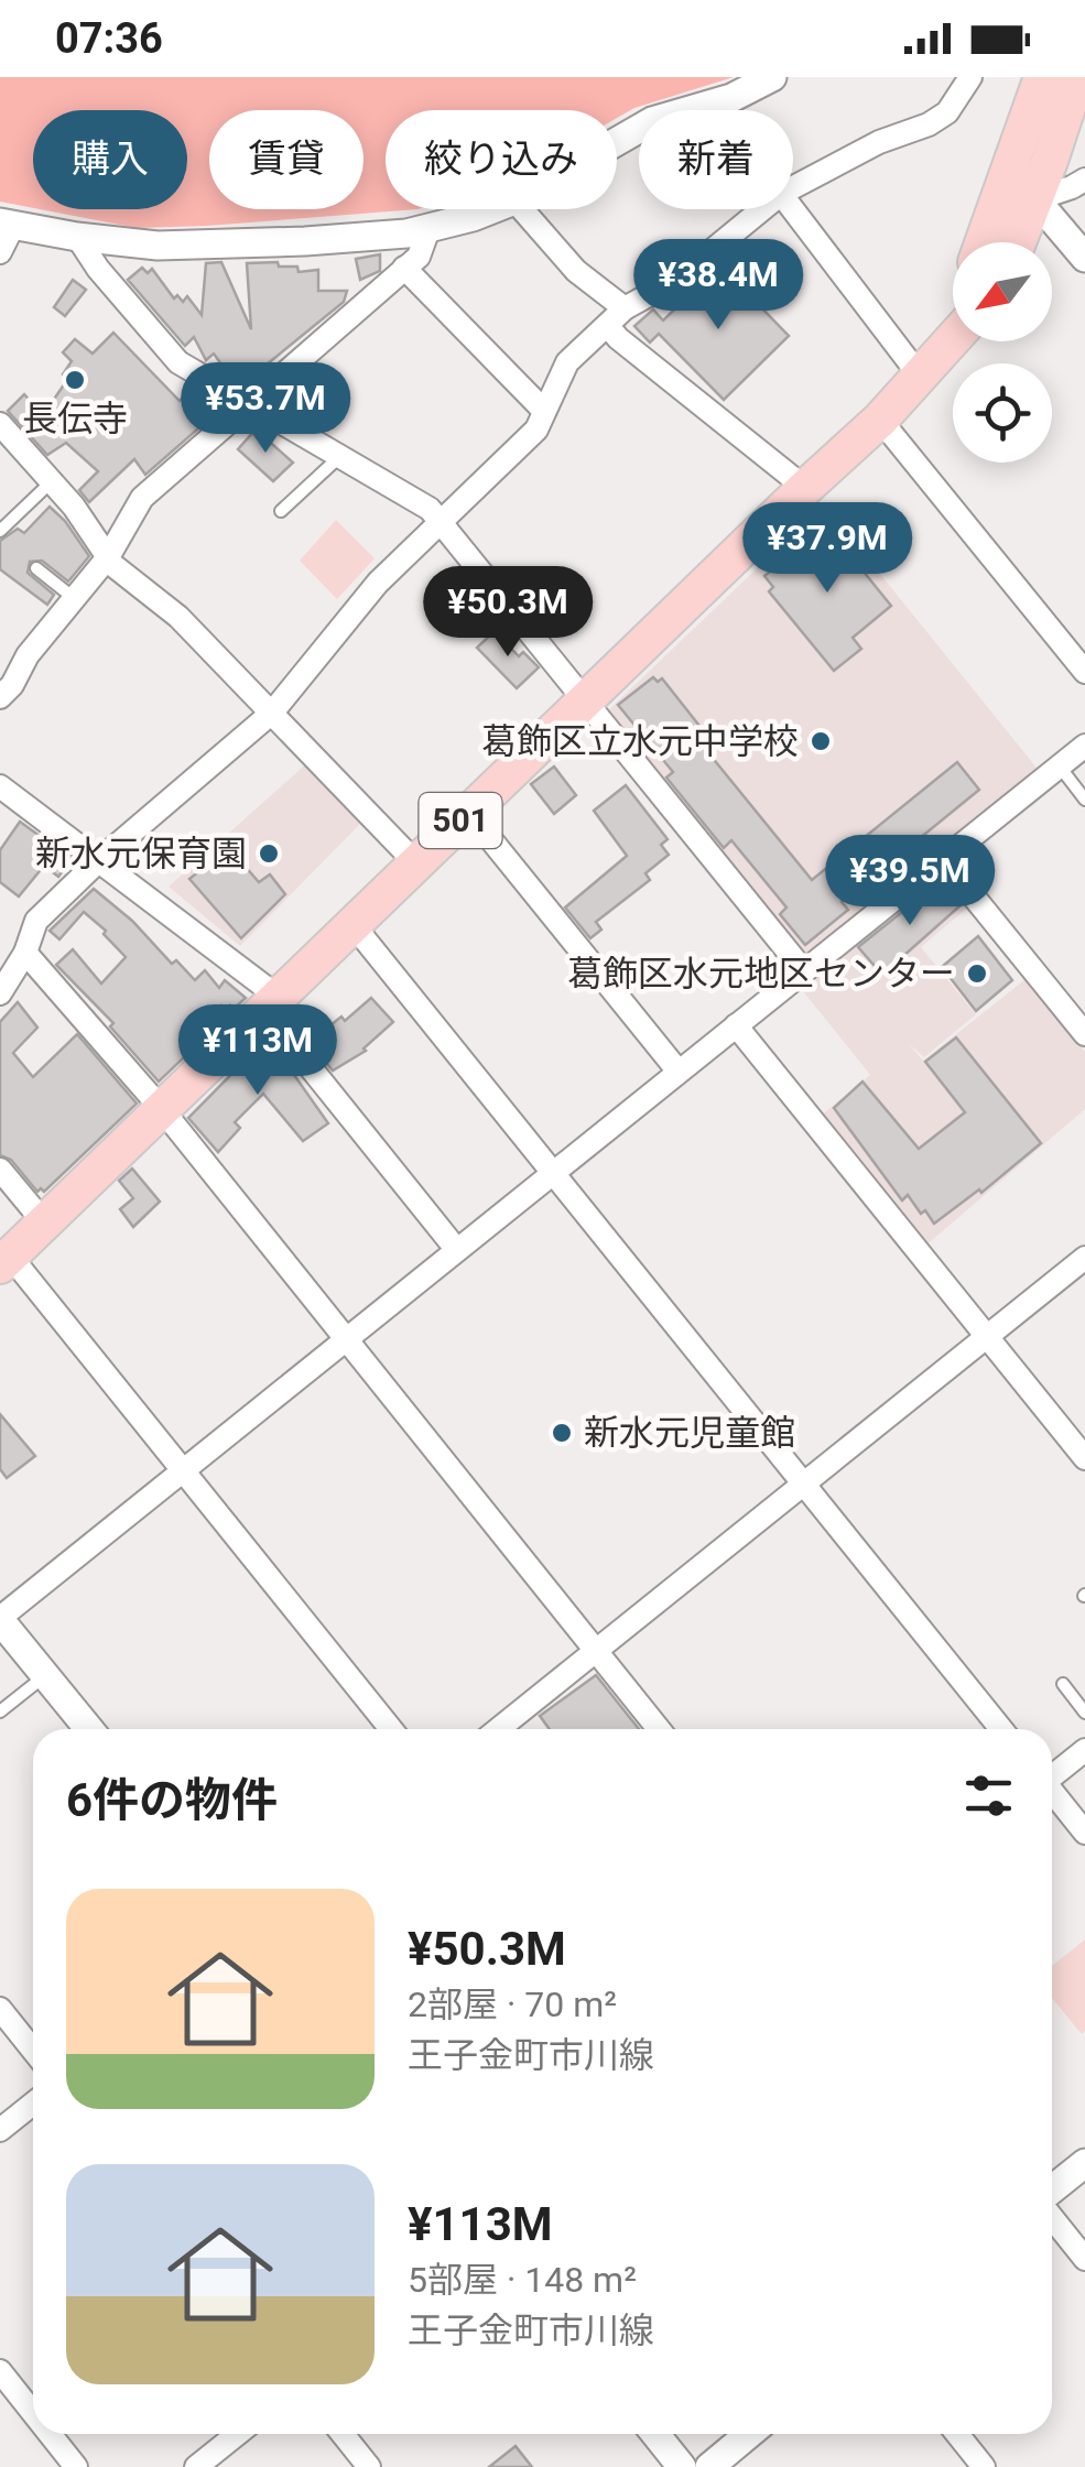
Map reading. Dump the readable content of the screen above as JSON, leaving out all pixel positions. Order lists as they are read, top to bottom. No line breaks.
{"streets":{"main road":["501"]},"places":["長伝寺","葛飾区立水元中学校","新水元保育園","葛飾区水元地区センター","新水元児童館"],"north":"bottom left","page":{"status":"07:36","chip":["購入","賃貸","絞り込み","新着"],"price":["¥38.4M","¥53.7M","¥37.9M","¥50.3M","¥39.5M","¥113M"],"heading":"6件の物件","list":[{"name":"¥50.3M","note":"2部屋 · 70 m² · 王子金町市川線"},{"name":"¥113M","note":"5部屋 · 148 m² · 王子金町市川線"}]}}
